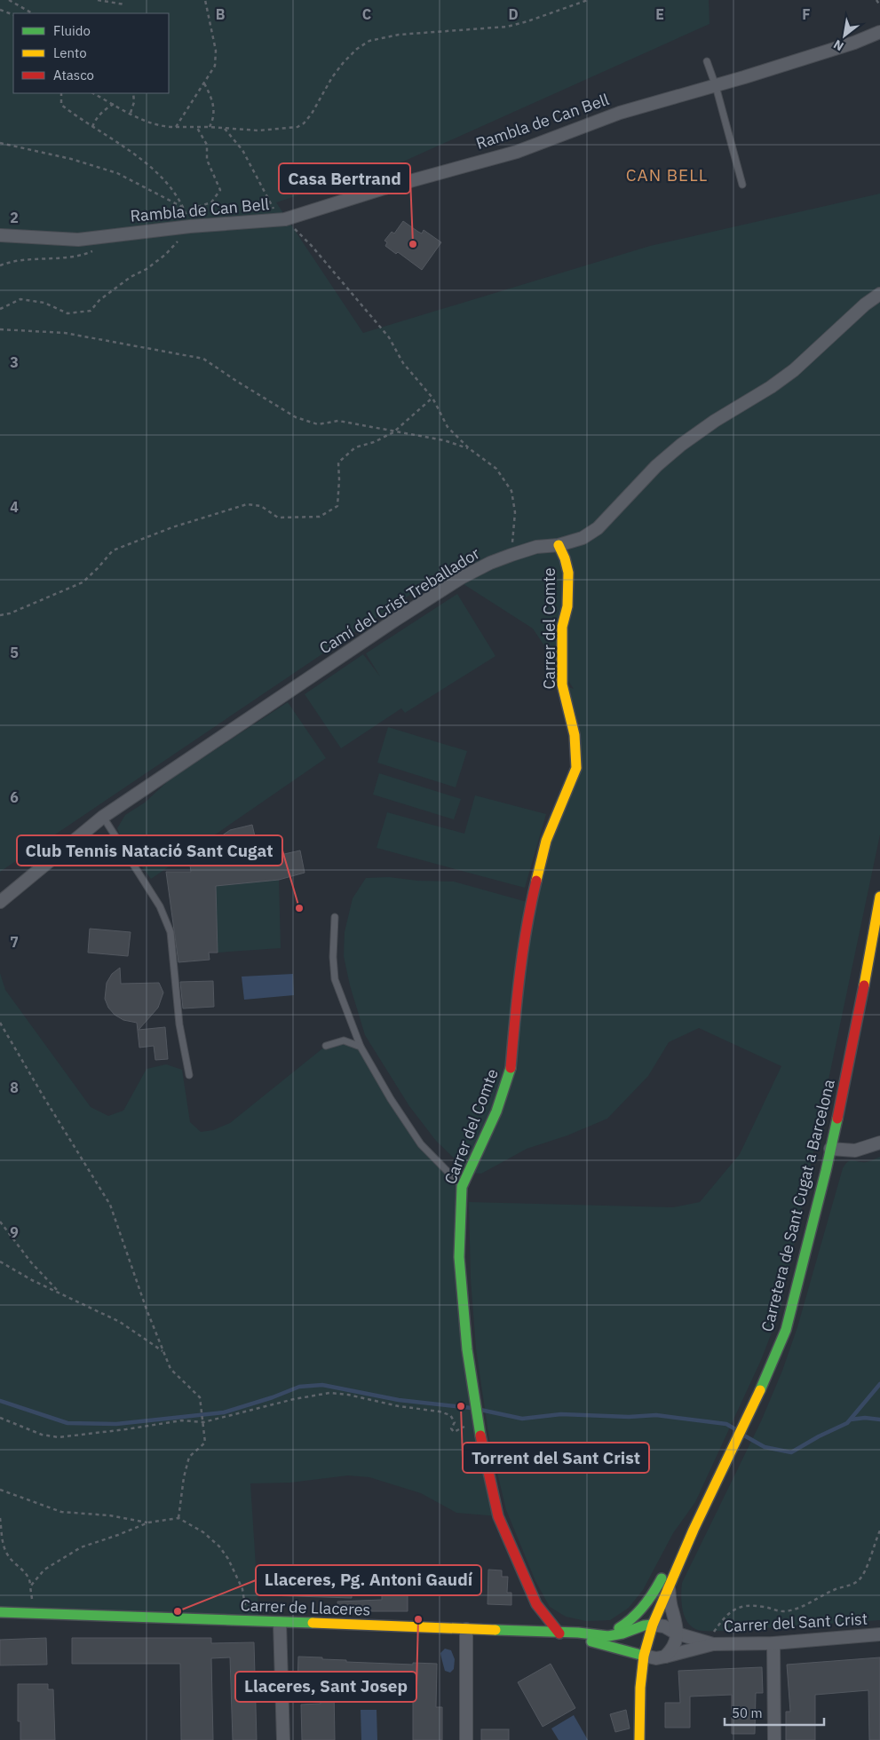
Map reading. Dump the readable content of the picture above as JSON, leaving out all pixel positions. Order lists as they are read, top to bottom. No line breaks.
{"streets":{"main road":["Carrer del Comte","Carretera de Sant Cugat a Barcelona","Carrer de Llaceres","Carrer del Sant Crist"],"street":["Rambla de Can Bell","Camí del Crist Treballador"]},"crossings":[["Camí del Crist Treballador","Carrer del Comte"],["Carrer del Comte","Carrer de Llaceres"],["Carrer del Comte","Carrer del Sant Crist"],["Carretera de Sant Cugat a Barcelona","Carrer del Sant Crist"],["Carrer de Llaceres","Carrer del Sant Crist"]],"districts":["CAN BELL"],"places":["Casa Bertrand","Club Tennis Natació Sant Cugat","Torrent del Sant Crist","Llaceres, Pg. Antoni Gaudí","Llaceres, Sant Josep"],"legend":["Fluido","Lento","Atasco"],"scale_bar":"50 m","north":"bottom left","grid":{"columns":["B","C","D","E","F"],"rows":["2","3","4","5","6","7","8","9"]}}
